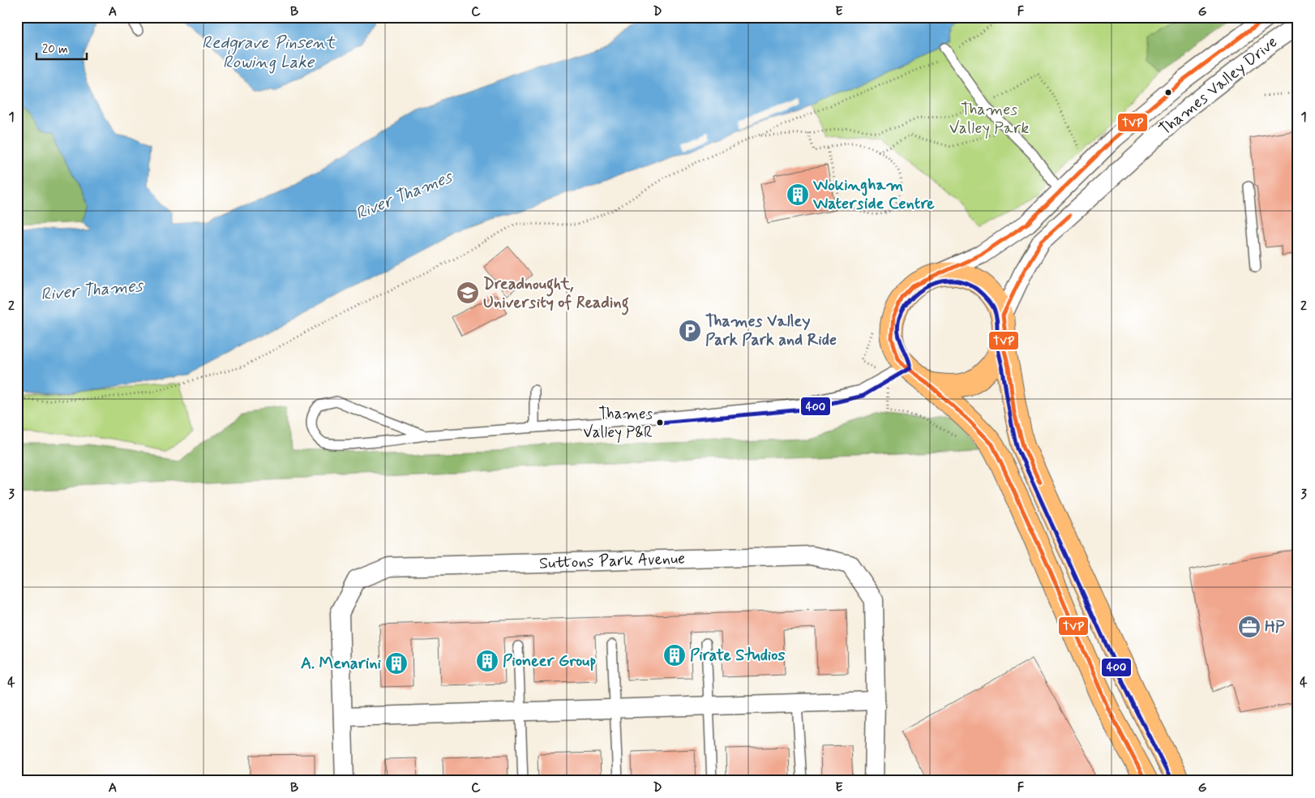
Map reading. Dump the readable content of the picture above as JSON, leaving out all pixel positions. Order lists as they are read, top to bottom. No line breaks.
{"streets":{"street":["Thames Valley Drive","Suttons Park Avenue"]},"water":["Redgrave Pinsent Rowing Lake","River Thames"],"parks":["Thames Valley Park"],"places":{"building":["Wokingham Waterside Centre","Pirate Studios","Pioneer Group","A. Menarini"],"school or university":["Dreadnought, University of Reading"],"parking":["Thames Valley Park Park and Ride"],"other":["Thames Valley P&R"],"office":["HP"]},"lines":["transit line TVP","transit line 400"],"scale_bar":"20 m","grid":{"columns":["A","B","C","D","E","F","G"],"rows":["1","2","3","4"]}}
